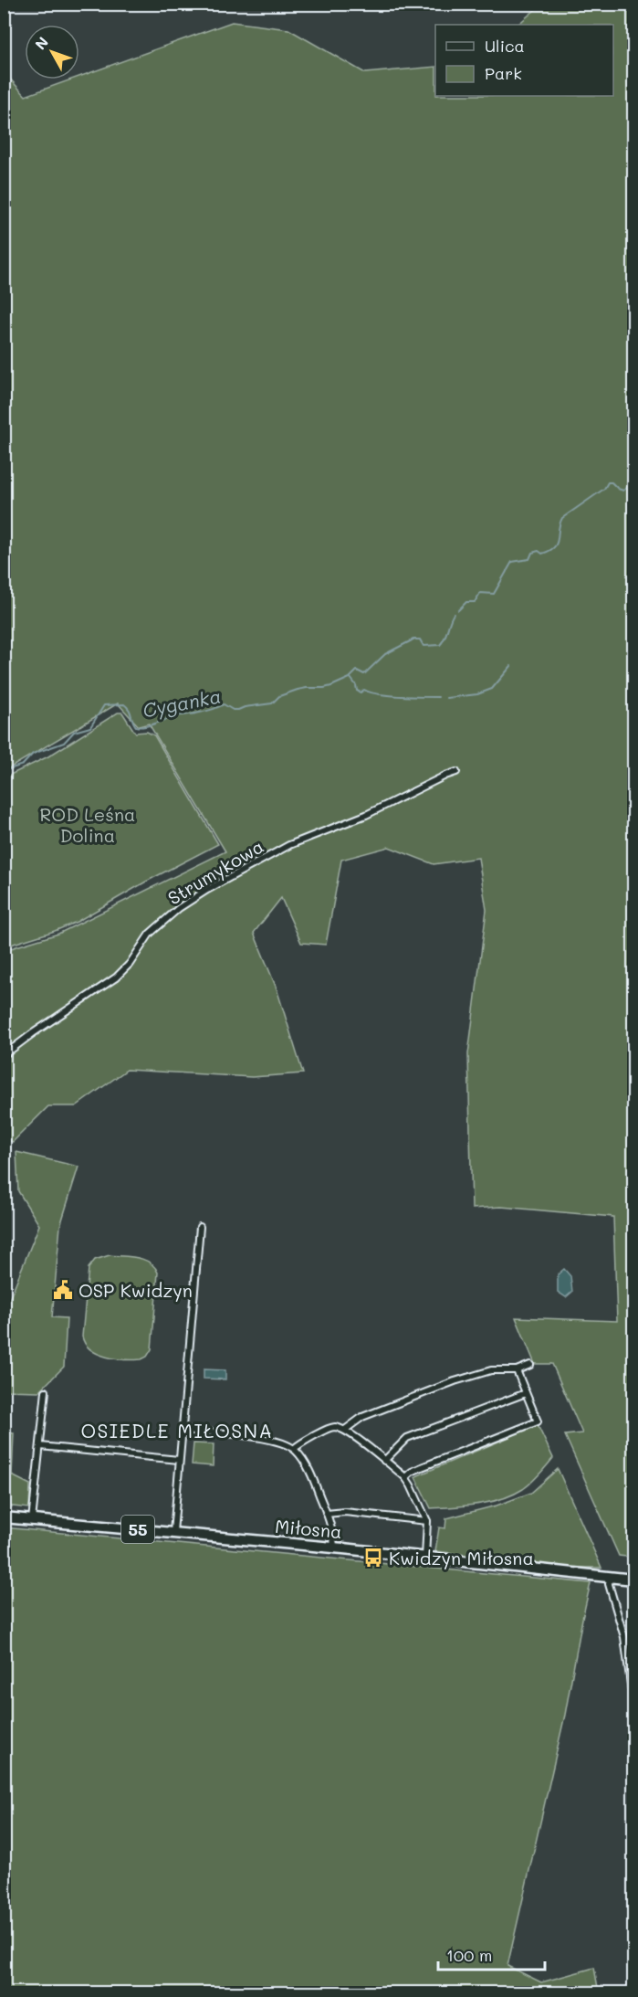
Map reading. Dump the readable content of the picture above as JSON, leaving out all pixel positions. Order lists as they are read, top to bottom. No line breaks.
{"streets":{"main road":["Miłosna","55"],"street":["Strumykowa"]},"crossings":[["Miłosna","55"]],"districts":["OSIEDLE MIŁOSNA"],"water":["Cyganka"],"parks":["ROD Leśna Dolina"],"places":{"public building":["OSP Kwidzyn"],"bus stop":["Kwidzyn Miłosna"]},"legend":["Ulica","Park"],"scale_bar":"100 m","north":"top left"}
